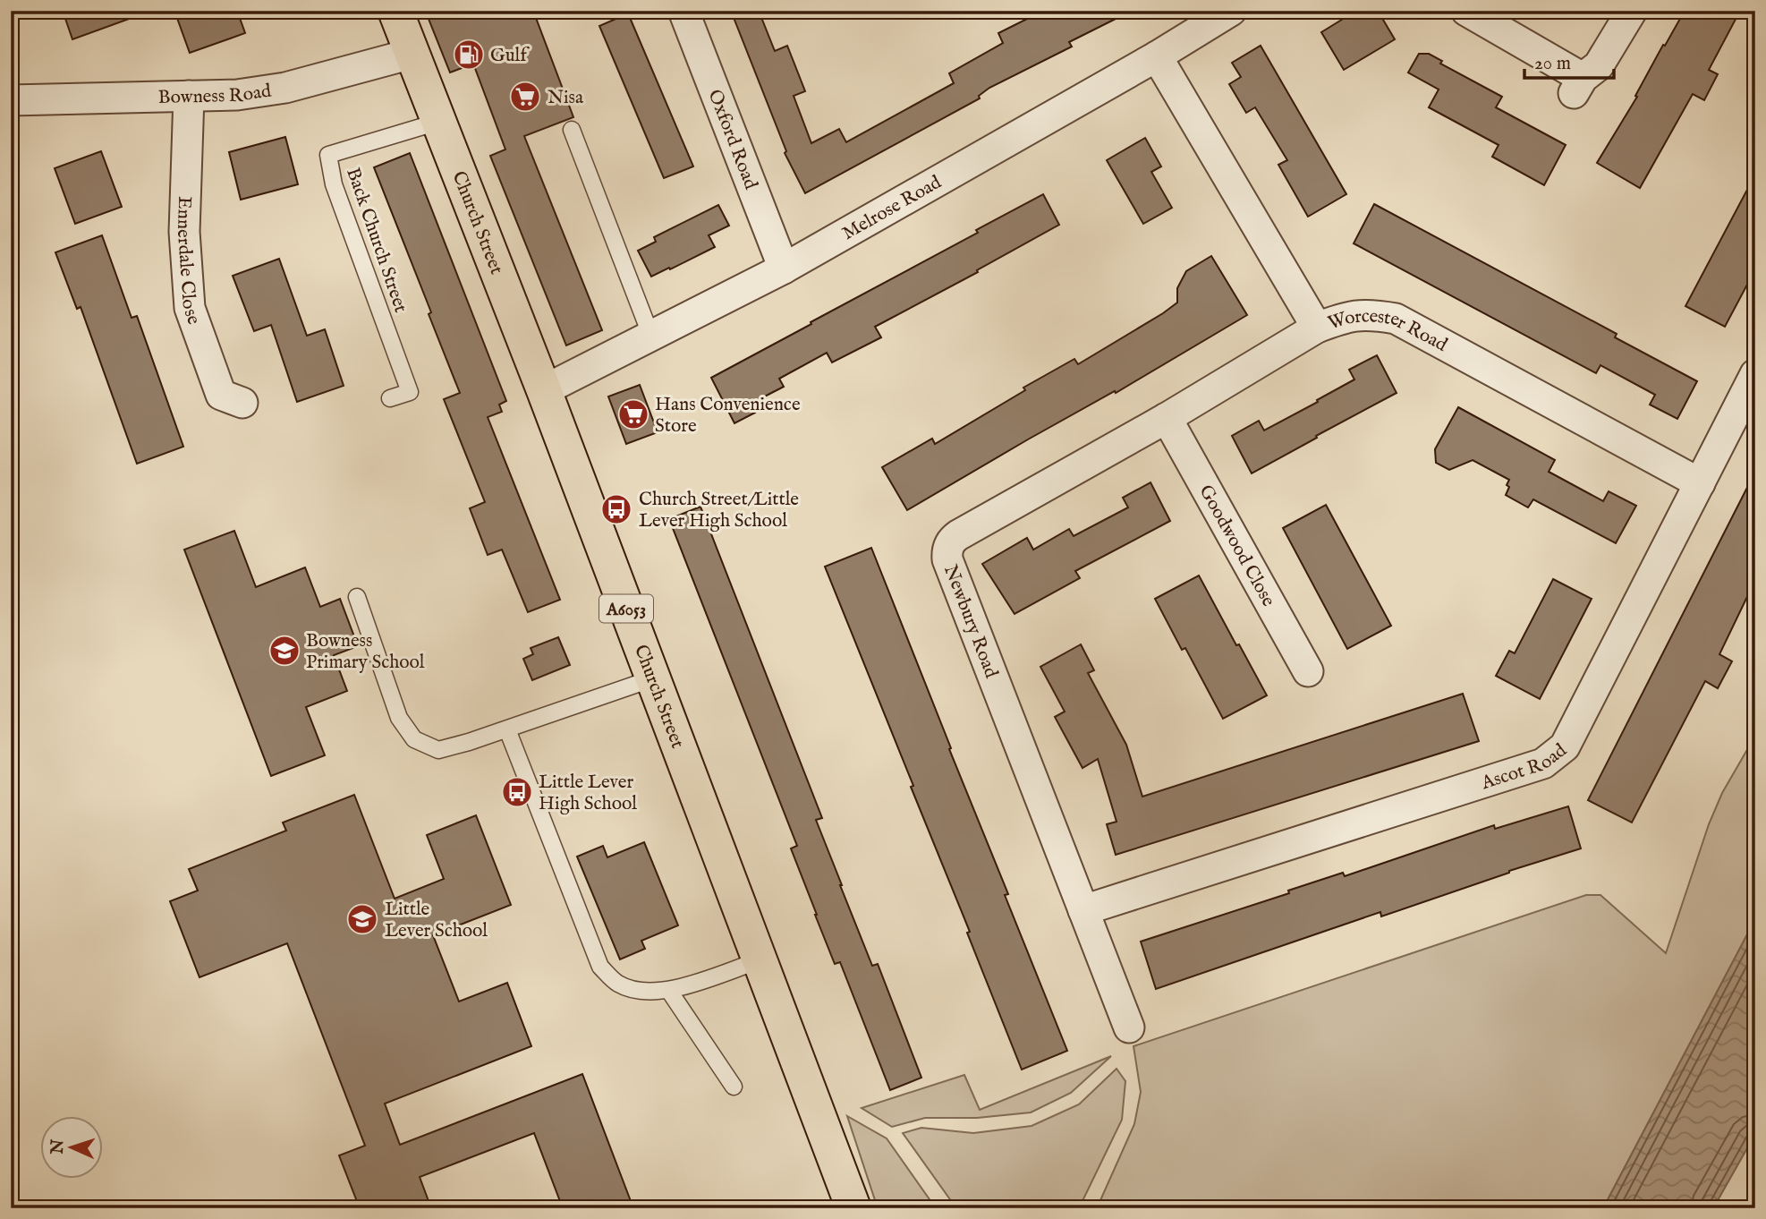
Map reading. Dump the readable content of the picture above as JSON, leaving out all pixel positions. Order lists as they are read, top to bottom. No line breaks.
{"streets":{"main road":["Church Street","A6053"],"street":["Bowness Road","Oxford Road","Melrose Road","Ennerdale Close","Worcester Road","Goodwood Close","Newbury Road","Ascot Road"],"lane":["Back Church Street"]},"crossings":[["Bowness Road","Church Street"],["Bowness Road","Ennerdale Close"],["Oxford Road","Melrose Road"],["Melrose Road","Church Street"],["Melrose Road","Worcester Road"],["Church Street","Back Church Street"],["Worcester Road","Newbury Road"],["Worcester Road","Ascot Road"],["Goodwood Close","Newbury Road"],["Newbury Road","Ascot Road"]],"places":{"fuel station":["Gulf"],"supermarket":["Nisa","Hans Convenience Store"],"bus stop":["Church Street/Little Lever High School","Little Lever High School"],"school or university":["Bowness Primary School","Little Lever School"]},"scale_bar":"20 m","north":"left"}
